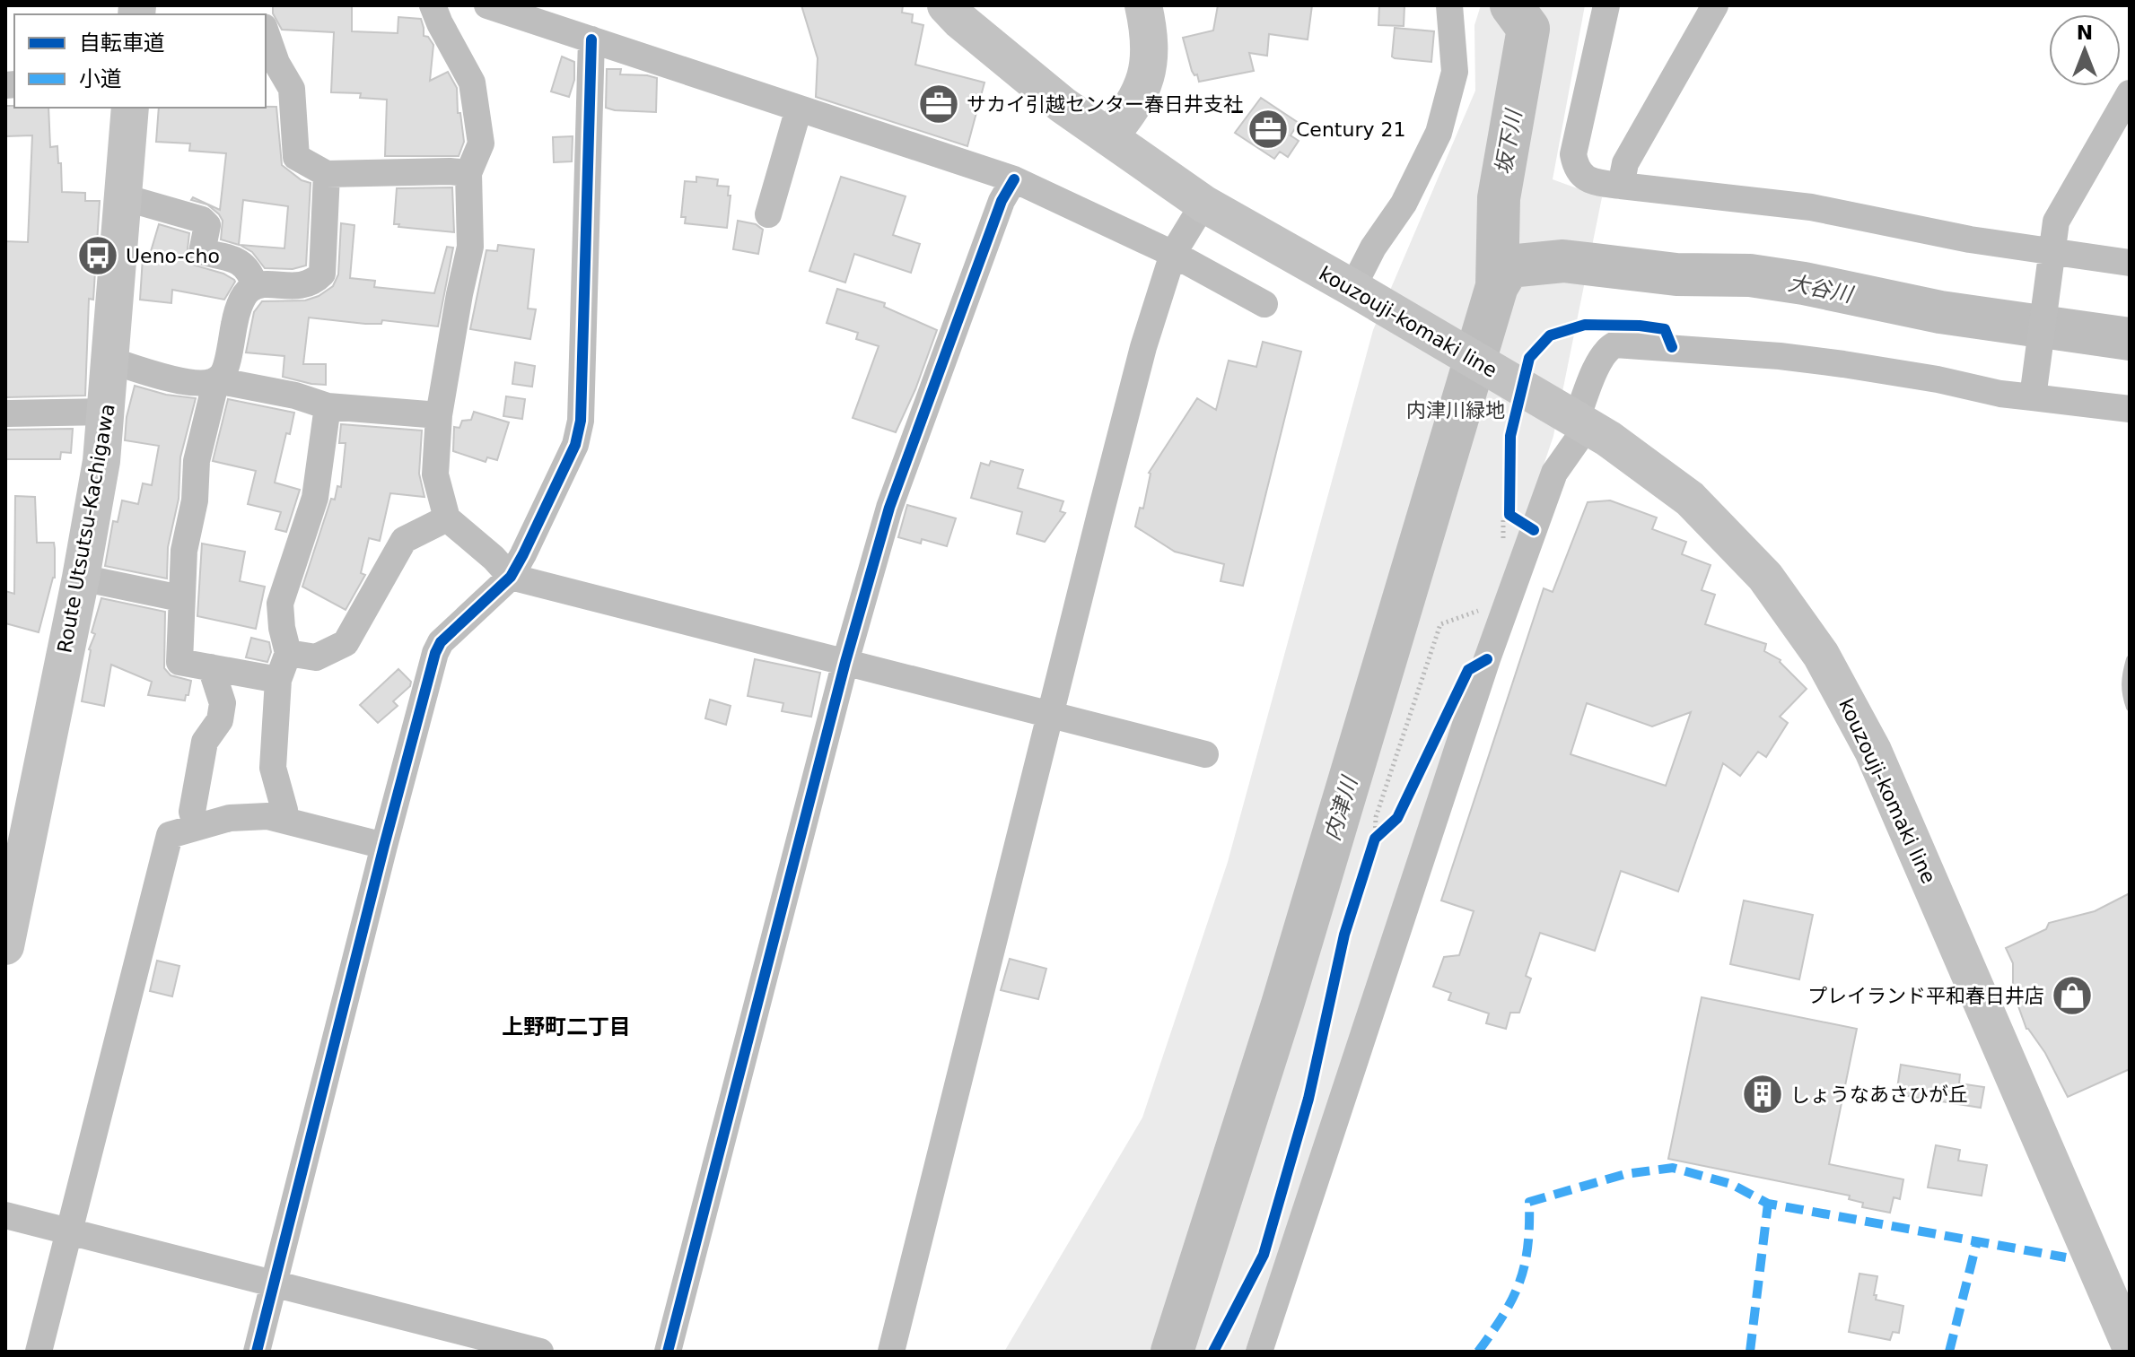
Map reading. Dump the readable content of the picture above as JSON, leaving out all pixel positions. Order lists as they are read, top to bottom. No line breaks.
{"streets":{"main road":["kouzouji-komaki line","Route Utsutsu-Kachigawa"]},"districts":["上野町二丁目"],"water":["坂下川","大谷川","内津川"],"parks":["内津川緑地"],"places":{"office":["サカイ引越センター春日井支社","Century 21"],"bus stop":["Ueno-cho"],"shop":["プレイランド平和春日井店"],"building":["しょうなあさひが丘"]},"legend":["自転車道","小道"],"north":"top"}
